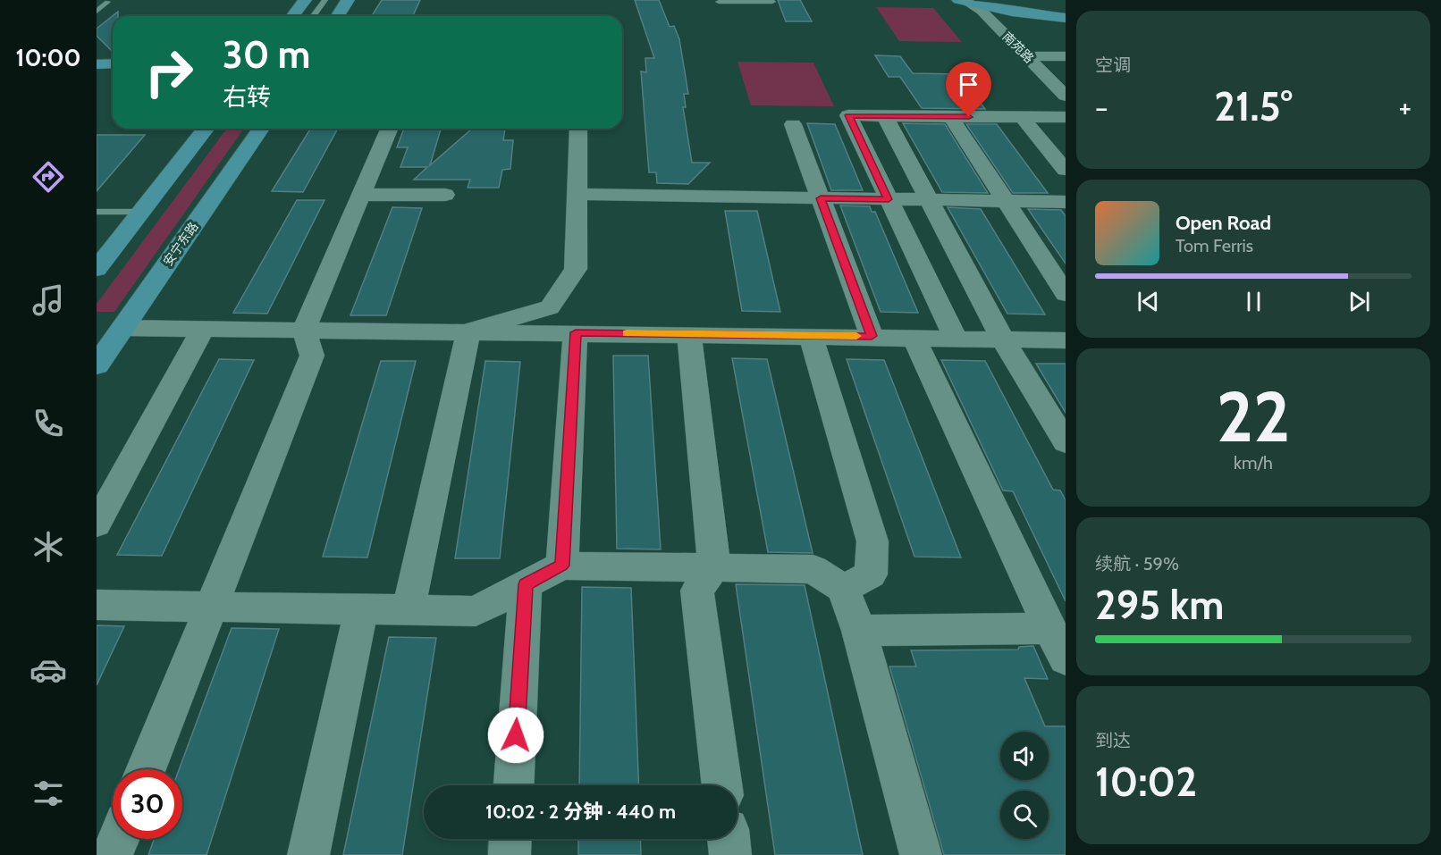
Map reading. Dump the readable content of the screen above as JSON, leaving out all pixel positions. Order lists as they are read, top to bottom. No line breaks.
{"streets":{"main road":["安宁东路"],"street":["南苑路"]},"page":{"tabs":"10:00","tile":["空调",["22","km/h"],["续航 · 59%","295 km"],["到达","10:02"]],"turn":["30 m","右转"],"heat":["−","21.5°","+"],"song":["Open Road","Tom Ferris"],"limit":"30","trip":"10:02 · 2 分钟 · 440 m"}}
